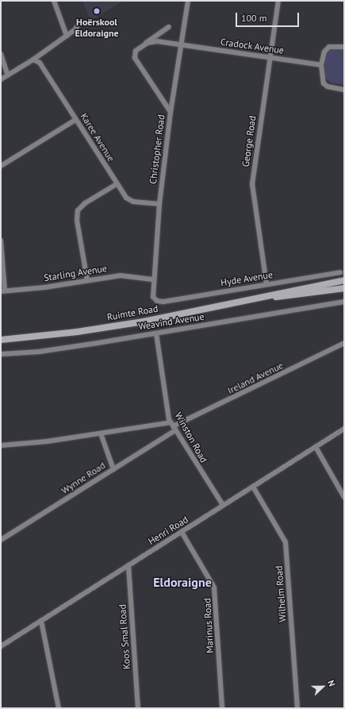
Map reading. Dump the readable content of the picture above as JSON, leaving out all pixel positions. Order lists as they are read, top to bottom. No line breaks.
{"streets":{"main road":["Ruimte Road"],"street":["Cradock Avenue","Karee Avenue","George Road","Christopher Road","Starling Avenue","Hyde Avenue","Weavind Avenue","Ireland Avenue","Winston Road","Wynne Road","Henri Road","Wilhelm Road","Marinus Road","Koos Smal Road"]},"crossings":[["Cradock Avenue","George Road"],["Cradock Avenue","Christopher Road"],["Karee Avenue","Christopher Road"],["George Road","Hyde Avenue"],["Christopher Road","Starling Avenue"],["Christopher Road","Hyde Avenue"],["Weavind Avenue","Winston Road"],["Ireland Avenue","Winston Road"],["Ireland Avenue","Wynne Road"],["Winston Road","Wynne Road"],["Winston Road","Henri Road"],["Henri Road","Wilhelm Road"],["Henri Road","Marinus Road"],["Henri Road","Koos Smal Road"]],"districts":["Eldoraigne"],"places":["Hoërskool Eldoraigne"],"scale_bar":"100 m","north":"right"}
